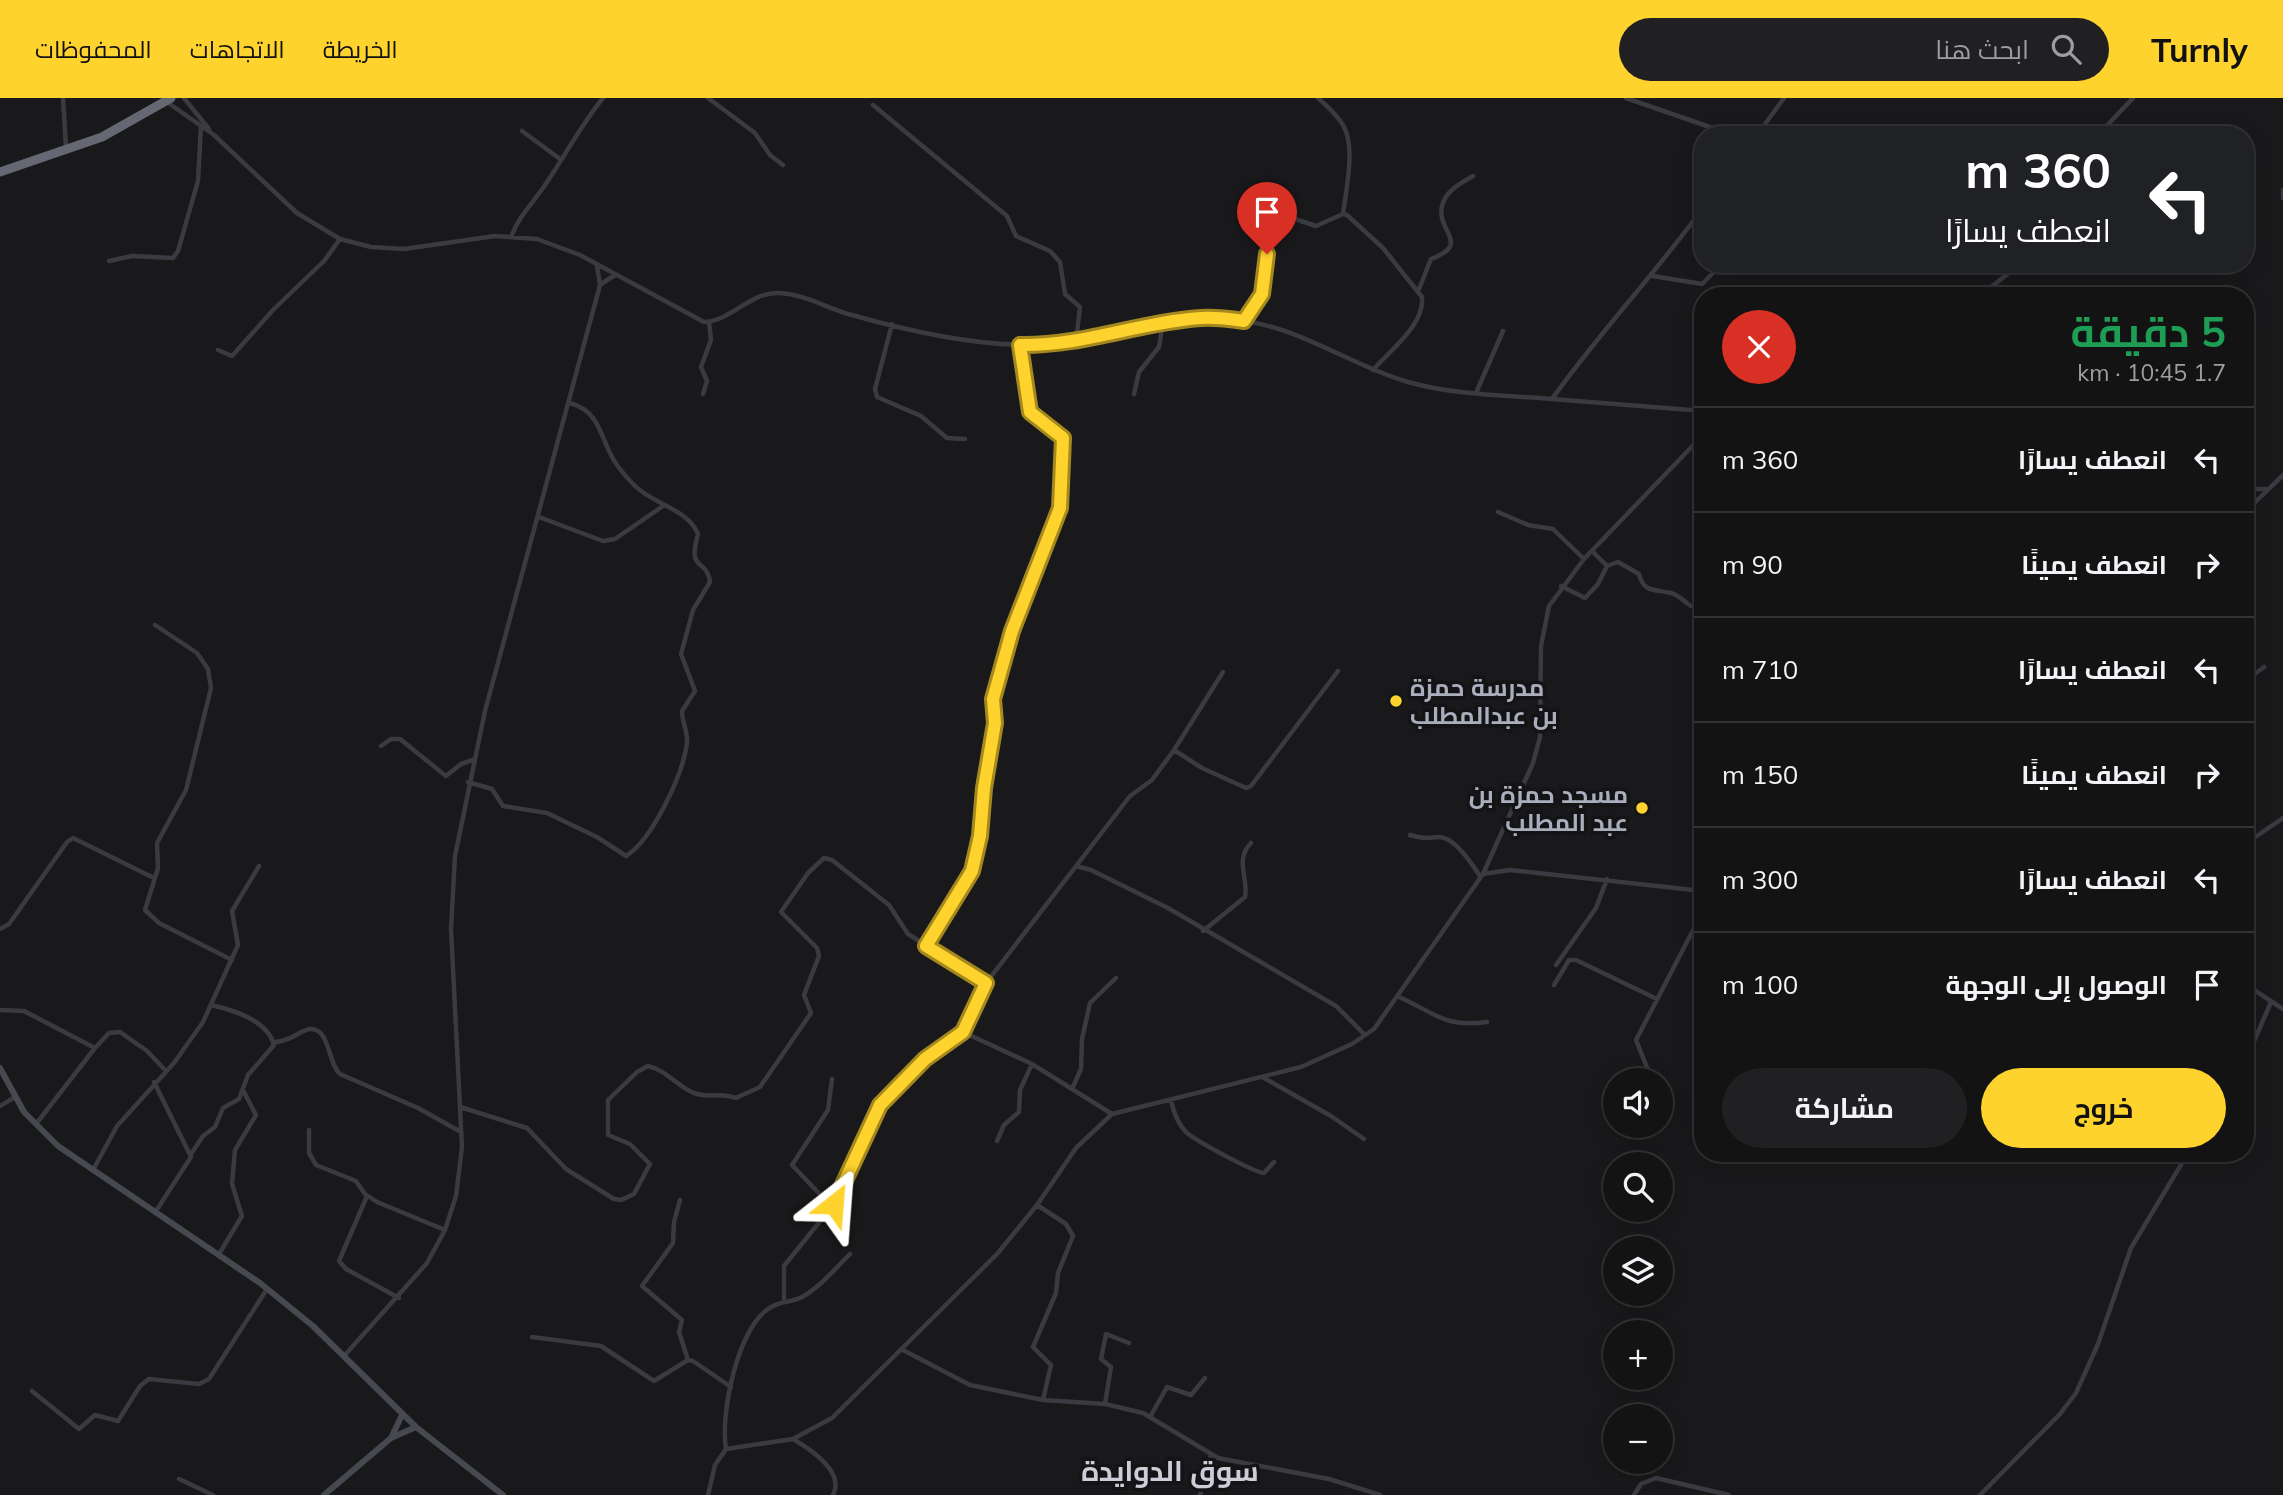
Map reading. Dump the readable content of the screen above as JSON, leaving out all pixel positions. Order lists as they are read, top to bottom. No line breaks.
{"districts":["سوق الدوايدة"],"places":["مدرسة حمزة بن عبدالمطلب","مسجد حمزة بن عبد المطلب"],"page":{"header":"Turnly","search":"ابحث هنا","nav":["الخريطة","الاتجاهات","المحفوظات"],"turn":["360 m","انعطف يسارًا"],"heading":["5 دقيقة","1.7 km · 10:45"],"list":[{"name":"انعطف يسارًا","value":"360 m"},{"name":"انعطف يمينًا","value":"90 m"},{"name":"انعطف يسارًا","value":"710 m"},{"name":"انعطف يمينًا","value":"150 m"},{"name":"انعطف يسارًا","value":"300 m"},{"name":"الوصول إلى الوجهة","value":"100 m"}],"buttons":["خروج","مشاركة"],"map_buttons":["+","−"]}}
